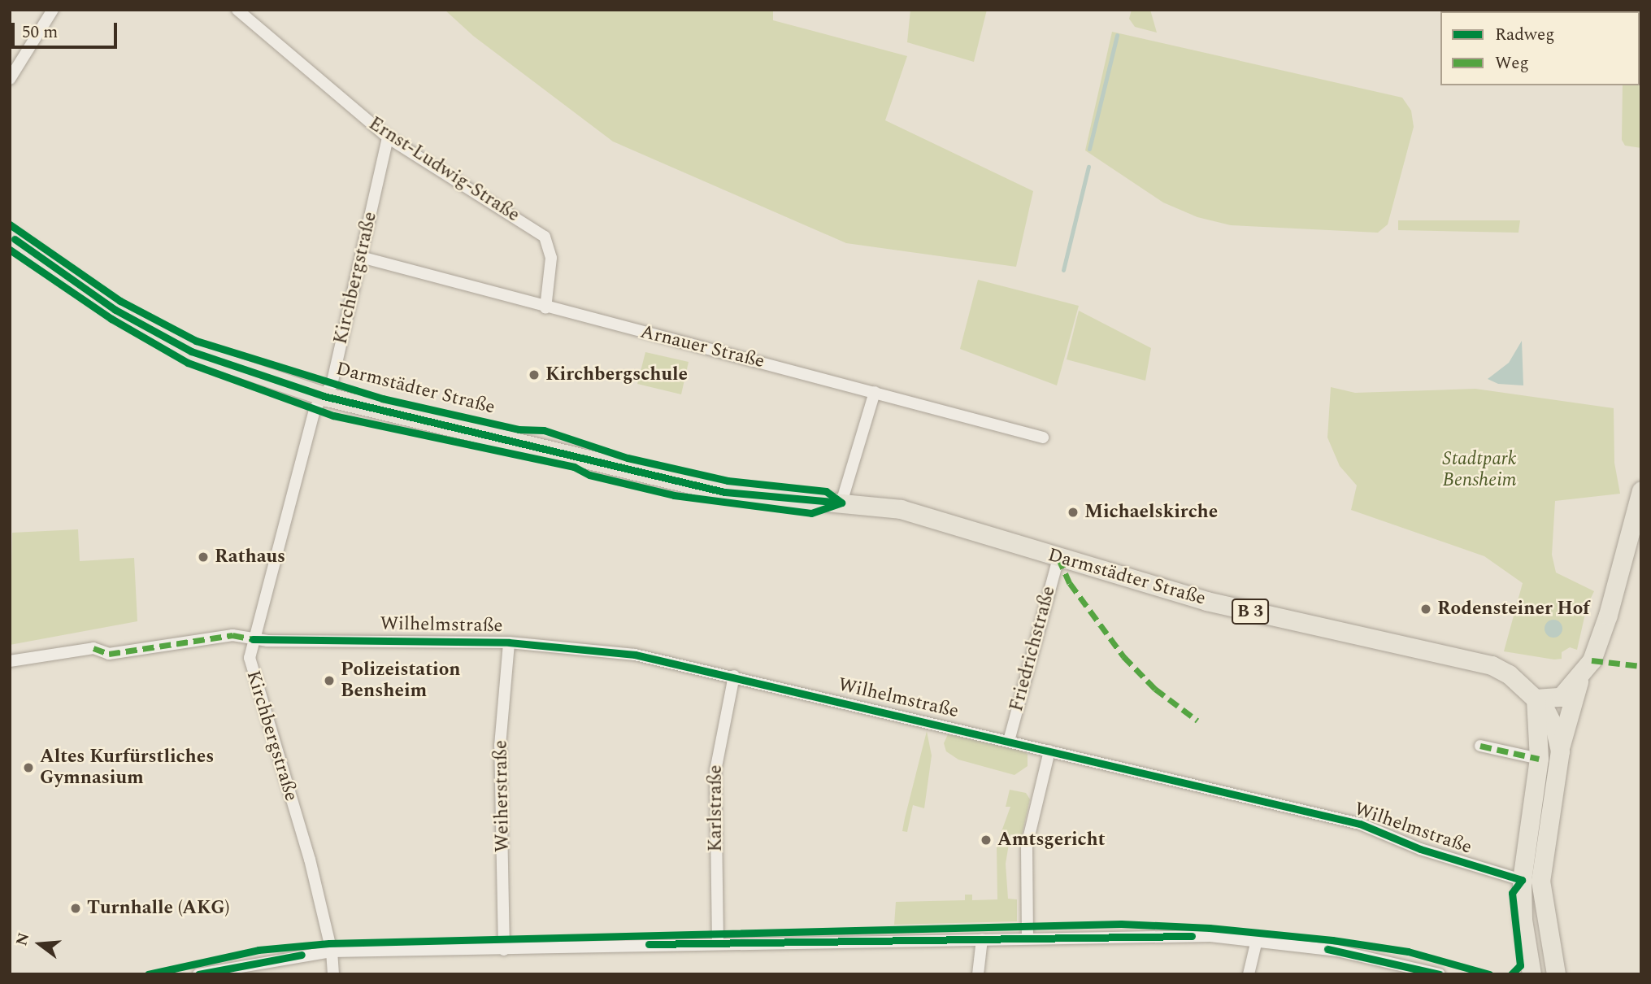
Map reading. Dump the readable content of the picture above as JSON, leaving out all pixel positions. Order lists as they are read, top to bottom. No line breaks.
{"streets":{"main road":["Darmstädter Straße","B 3"],"street":["Ernst-Ludwig-Straße","Kirchbergstraße","Arnauer Straße","Wilhelmstraße","Friedrichstraße","Weiherstraße","Karlstraße"]},"crossings":[["Ernst-Ludwig-Straße","Kirchbergstraße"],["Ernst-Ludwig-Straße","Arnauer Straße"],["Kirchbergstraße","Arnauer Straße"],["Kirchbergstraße","Darmstädter Straße"],["Kirchbergstraße","Wilhelmstraße"],["Darmstädter Straße","B 3"],["Darmstädter Straße","Friedrichstraße"],["Wilhelmstraße","Friedrichstraße"],["Wilhelmstraße","Weiherstraße"],["Wilhelmstraße","Karlstraße"]],"parks":["Stadtpark Bensheim"],"places":["Kirchbergschule","Michaelskirche","Rathaus","Rodensteiner Hof","Polizeistation Bensheim","Altes Kurfürstliches Gymnasium","Amtsgericht","Turnhalle (AKG)"],"legend":["Radweg","Weg"],"scale_bar":"50 m","north":"left"}
